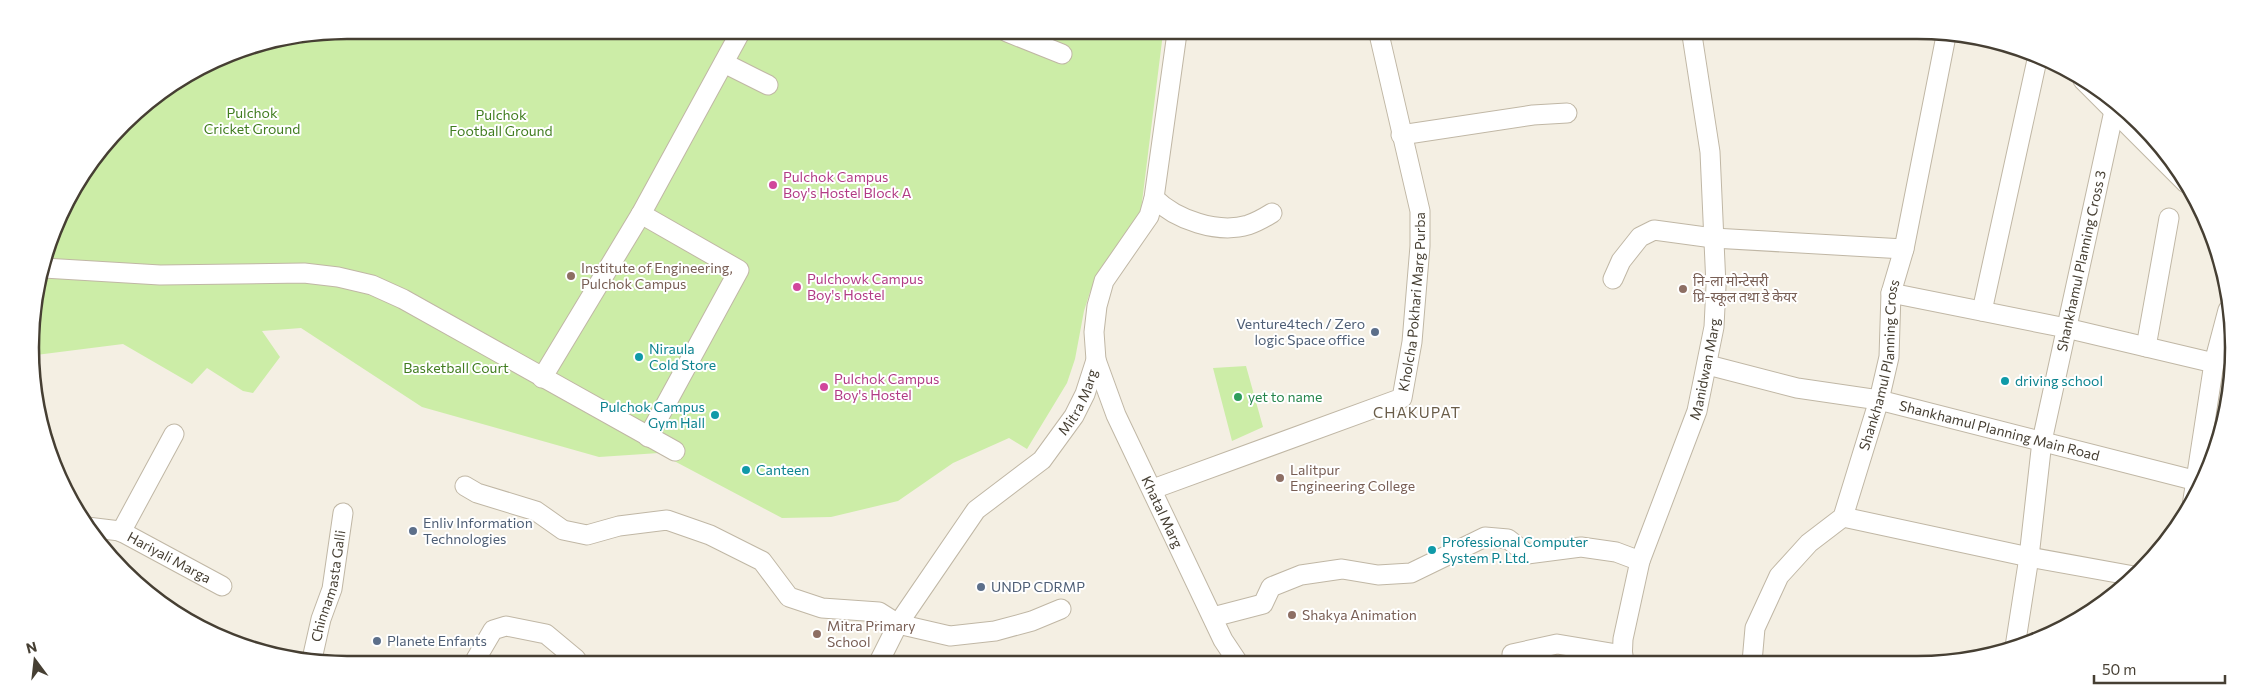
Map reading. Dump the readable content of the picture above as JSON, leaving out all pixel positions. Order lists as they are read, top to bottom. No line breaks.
{"streets":{"street":["Shankhamul Planning Cross 3","Kholcha Pokhari Marg Purba","Shankhamul Planning Cross","Manidwan Marg","Mitra Marg","Shankhamul Planning Main Road","Khatal Marg","Hariyali Marga","Chinnamasta Galli"]},"crossings":[["Shankhamul Planning Cross 3","Shankhamul Planning Main Road"],["Kholcha Pokhari Marg Purba","Khatal Marg"],["Shankhamul Planning Cross","Shankhamul Planning Main Road"],["Manidwan Marg","Shankhamul Planning Main Road"],["Mitra Marg","Khatal Marg"]],"districts":["CHAKUPAT"],"parks":["Pulchok Cricket Ground","Pulchok Football Ground","Basketball Court"],"places":["Pulchok Campus Boy's Hostel Block A","Institute of Engineering, Pulchok Campus","Pulchowk Campus Boy's Hostel","नि-ला मोन्टेसरी प्रि-स्कूल तथा डे केयर","Venture4tech / Zero logic Space office","Niraula Cold Store","driving school","Pulchok Campus Boy's Hostel","yet to name","Pulchok Campus Gym Hall","Canteen","Lalitpur Engineering College","Enliv Information Technologies","Professional Computer System P. Ltd.","UNDP CDRMP","Shakya Animation","Mitra Primary School","Planete Enfants"],"scale_bar":"50 m","north":"top"}
